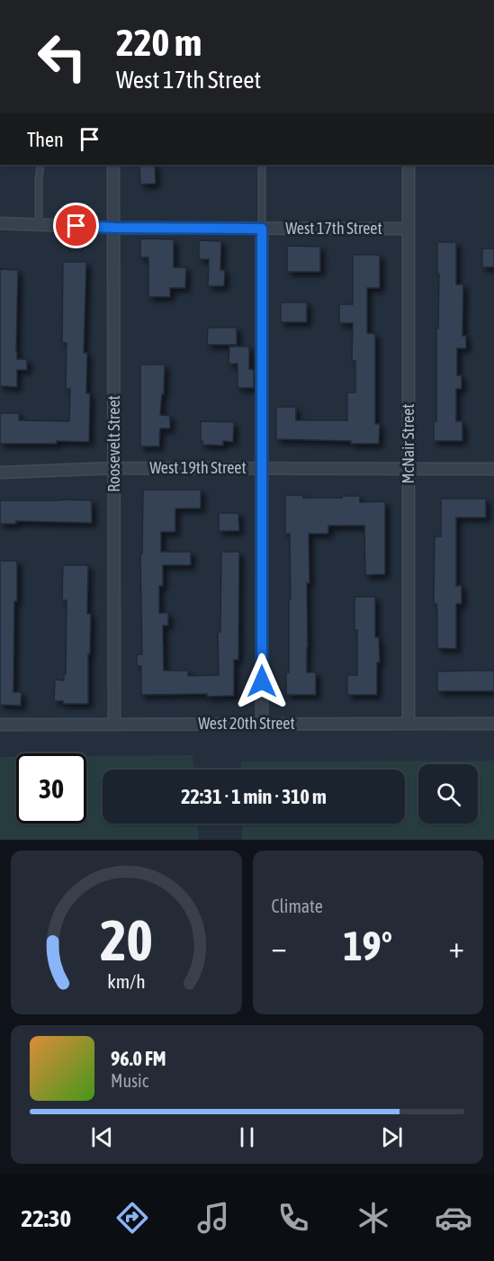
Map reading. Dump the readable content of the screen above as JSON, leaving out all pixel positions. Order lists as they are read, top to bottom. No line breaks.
{"streets":{"street":["West 17th Street","Roosevelt Street","McNair Street","West 19th Street","West 20th Street"]},"crossings":[["West 17th Street","Roosevelt Street"],["West 17th Street","McNair Street"],["Roosevelt Street","West 19th Street"],["Roosevelt Street","West 20th Street"],["McNair Street","West 19th Street"],["McNair Street","West 20th Street"]],"page":{"turn":["220 m","West 17th Street"],"then":"Then","limit":"30","trip":"22:31 · 1 min · 310 m","tile":"Climate","heat":["−","19°","+"],"song":["96.0 FM","Music"],"tabs":"22:30","gauge":["20","km/h"]}}
